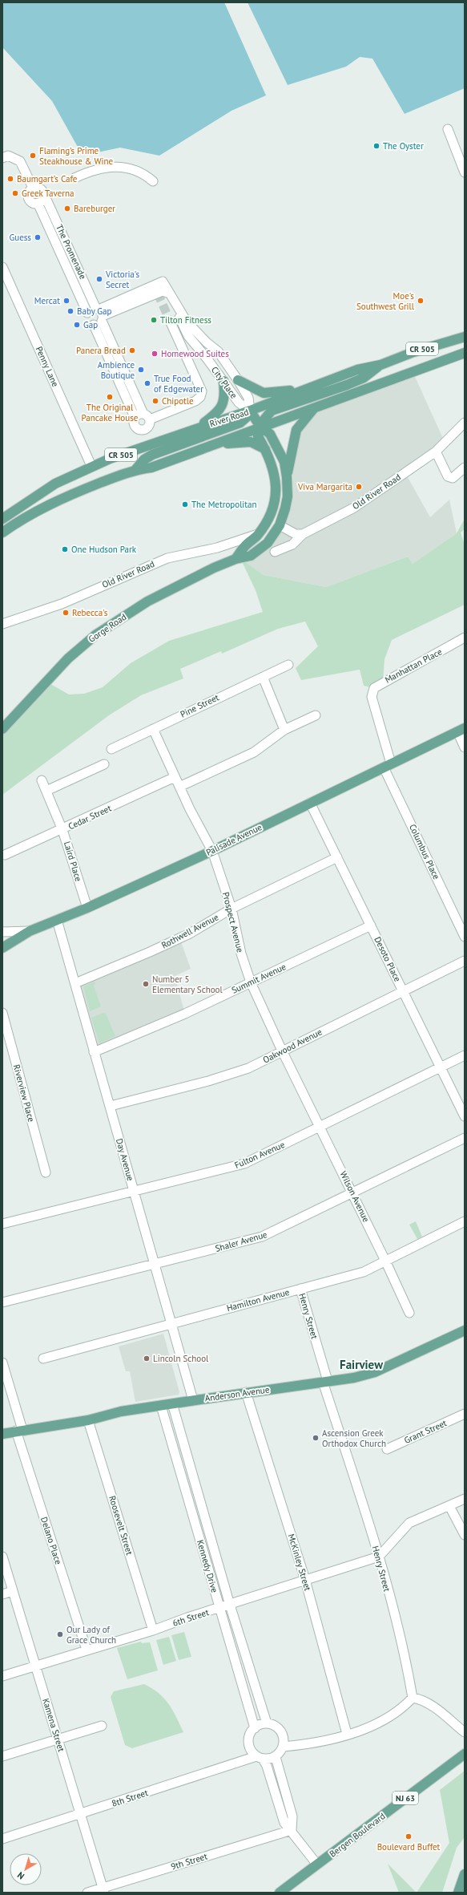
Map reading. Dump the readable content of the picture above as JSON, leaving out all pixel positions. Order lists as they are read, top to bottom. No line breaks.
{"streets":{"main road":["CR 505","River Road","Gorge Road","Palisade Avenue","Anderson Avenue","NJ 63","Bergen Boulevard"],"street":["The Promenade","Penny Lane","City Place","Old River Road","Manhattan Place","Pine Street","Cedar Street","Columbus Place","Laird Place","Prospect Avenue","Rothwell Avenue","Desoto Place","Summit Avenue","Oakwood Avenue","Riverview Place","Fulton Avenue","Day Avenue","Wilson Avenue","Shaler Avenue","Hamilton Avenue","Henry Street","Grant Street","Roosevelt Street","Delano Place","McKinley Street","Kennedy Drive","6th Street","Kamena Street","8th Street","9th Street"]},"crossings":[["The Promenade","City Place"],["CR 505","Gorge Road"],["Penny Lane","River Road"],["City Place","River Road"],["City Place","Gorge Road"],["River Road","Gorge Road"],["Old River Road","Gorge Road"],["Manhattan Place","Columbus Place"],["Pine Street","Prospect Avenue"],["Cedar Street","Laird Place"],["Cedar Street","Prospect Avenue"],["Palisade Avenue","Columbus Place"],["Palisade Avenue","Laird Place"],["Palisade Avenue","Prospect Avenue"],["Palisade Avenue","Desoto Place"],["Palisade Avenue","Day Avenue"],["Prospect Avenue","Rothwell Avenue"],["Prospect Avenue","Summit Avenue"],["Prospect Avenue","Oakwood Avenue"],["Prospect Avenue","Wilson Avenue"],["Rothwell Avenue","Desoto Place"],["Rothwell Avenue","Day Avenue"],["Desoto Place","Summit Avenue"],["Desoto Place","Oakwood Avenue"],["Desoto Place","Fulton Avenue"],["Summit Avenue","Day Avenue"],["Oakwood Avenue","Day Avenue"],["Fulton Avenue","Day Avenue"],["Fulton Avenue","Wilson Avenue"],["Day Avenue","Shaler Avenue"],["Day Avenue","Hamilton Avenue"],["Day Avenue","Anderson Avenue"],["Wilson Avenue","Shaler Avenue"],["Wilson Avenue","Hamilton Avenue"],["Hamilton Avenue","Henry Street"],["Henry Street","Anderson Avenue"],["Henry Street","6th Street"],["Anderson Avenue","Roosevelt Street"],["Anderson Avenue","Delano Place"],["Anderson Avenue","McKinley Street"],["Anderson Avenue","Kennedy Drive"],["Roosevelt Street","6th Street"],["Delano Place","6th Street"],["McKinley Street","6th Street"],["Kennedy Drive","6th Street"],["Kennedy Drive","8th Street"],["6th Street","Kamena Street"],["Kamena Street","8th Street"],["Kamena Street","9th Street"]],"districts":["Fairview"],"places":["The Oyster","Flaming’s Prime Steakhouse & Wine","Baumgart’s Cafe","Greek Taverna","Bareburger","Guess","Victoria's Secret","Mercat","Moe's Southwest Grill","Baby Gap","Tilton Fitness","Gap","Panera Bread","Homewood Suites","Ambience Boutique","True Food of Edgewater","The Original Pancake House","Chipotle","Viva Margarita","The Metropolitan","One Hudson Park","Rebecca's","Number 5 Elementary School","Lincoln School","Ascension Greek Orthodox Church","Our Lady of Grace Church","Boulevard Buffet"],"north":"bottom left"}
